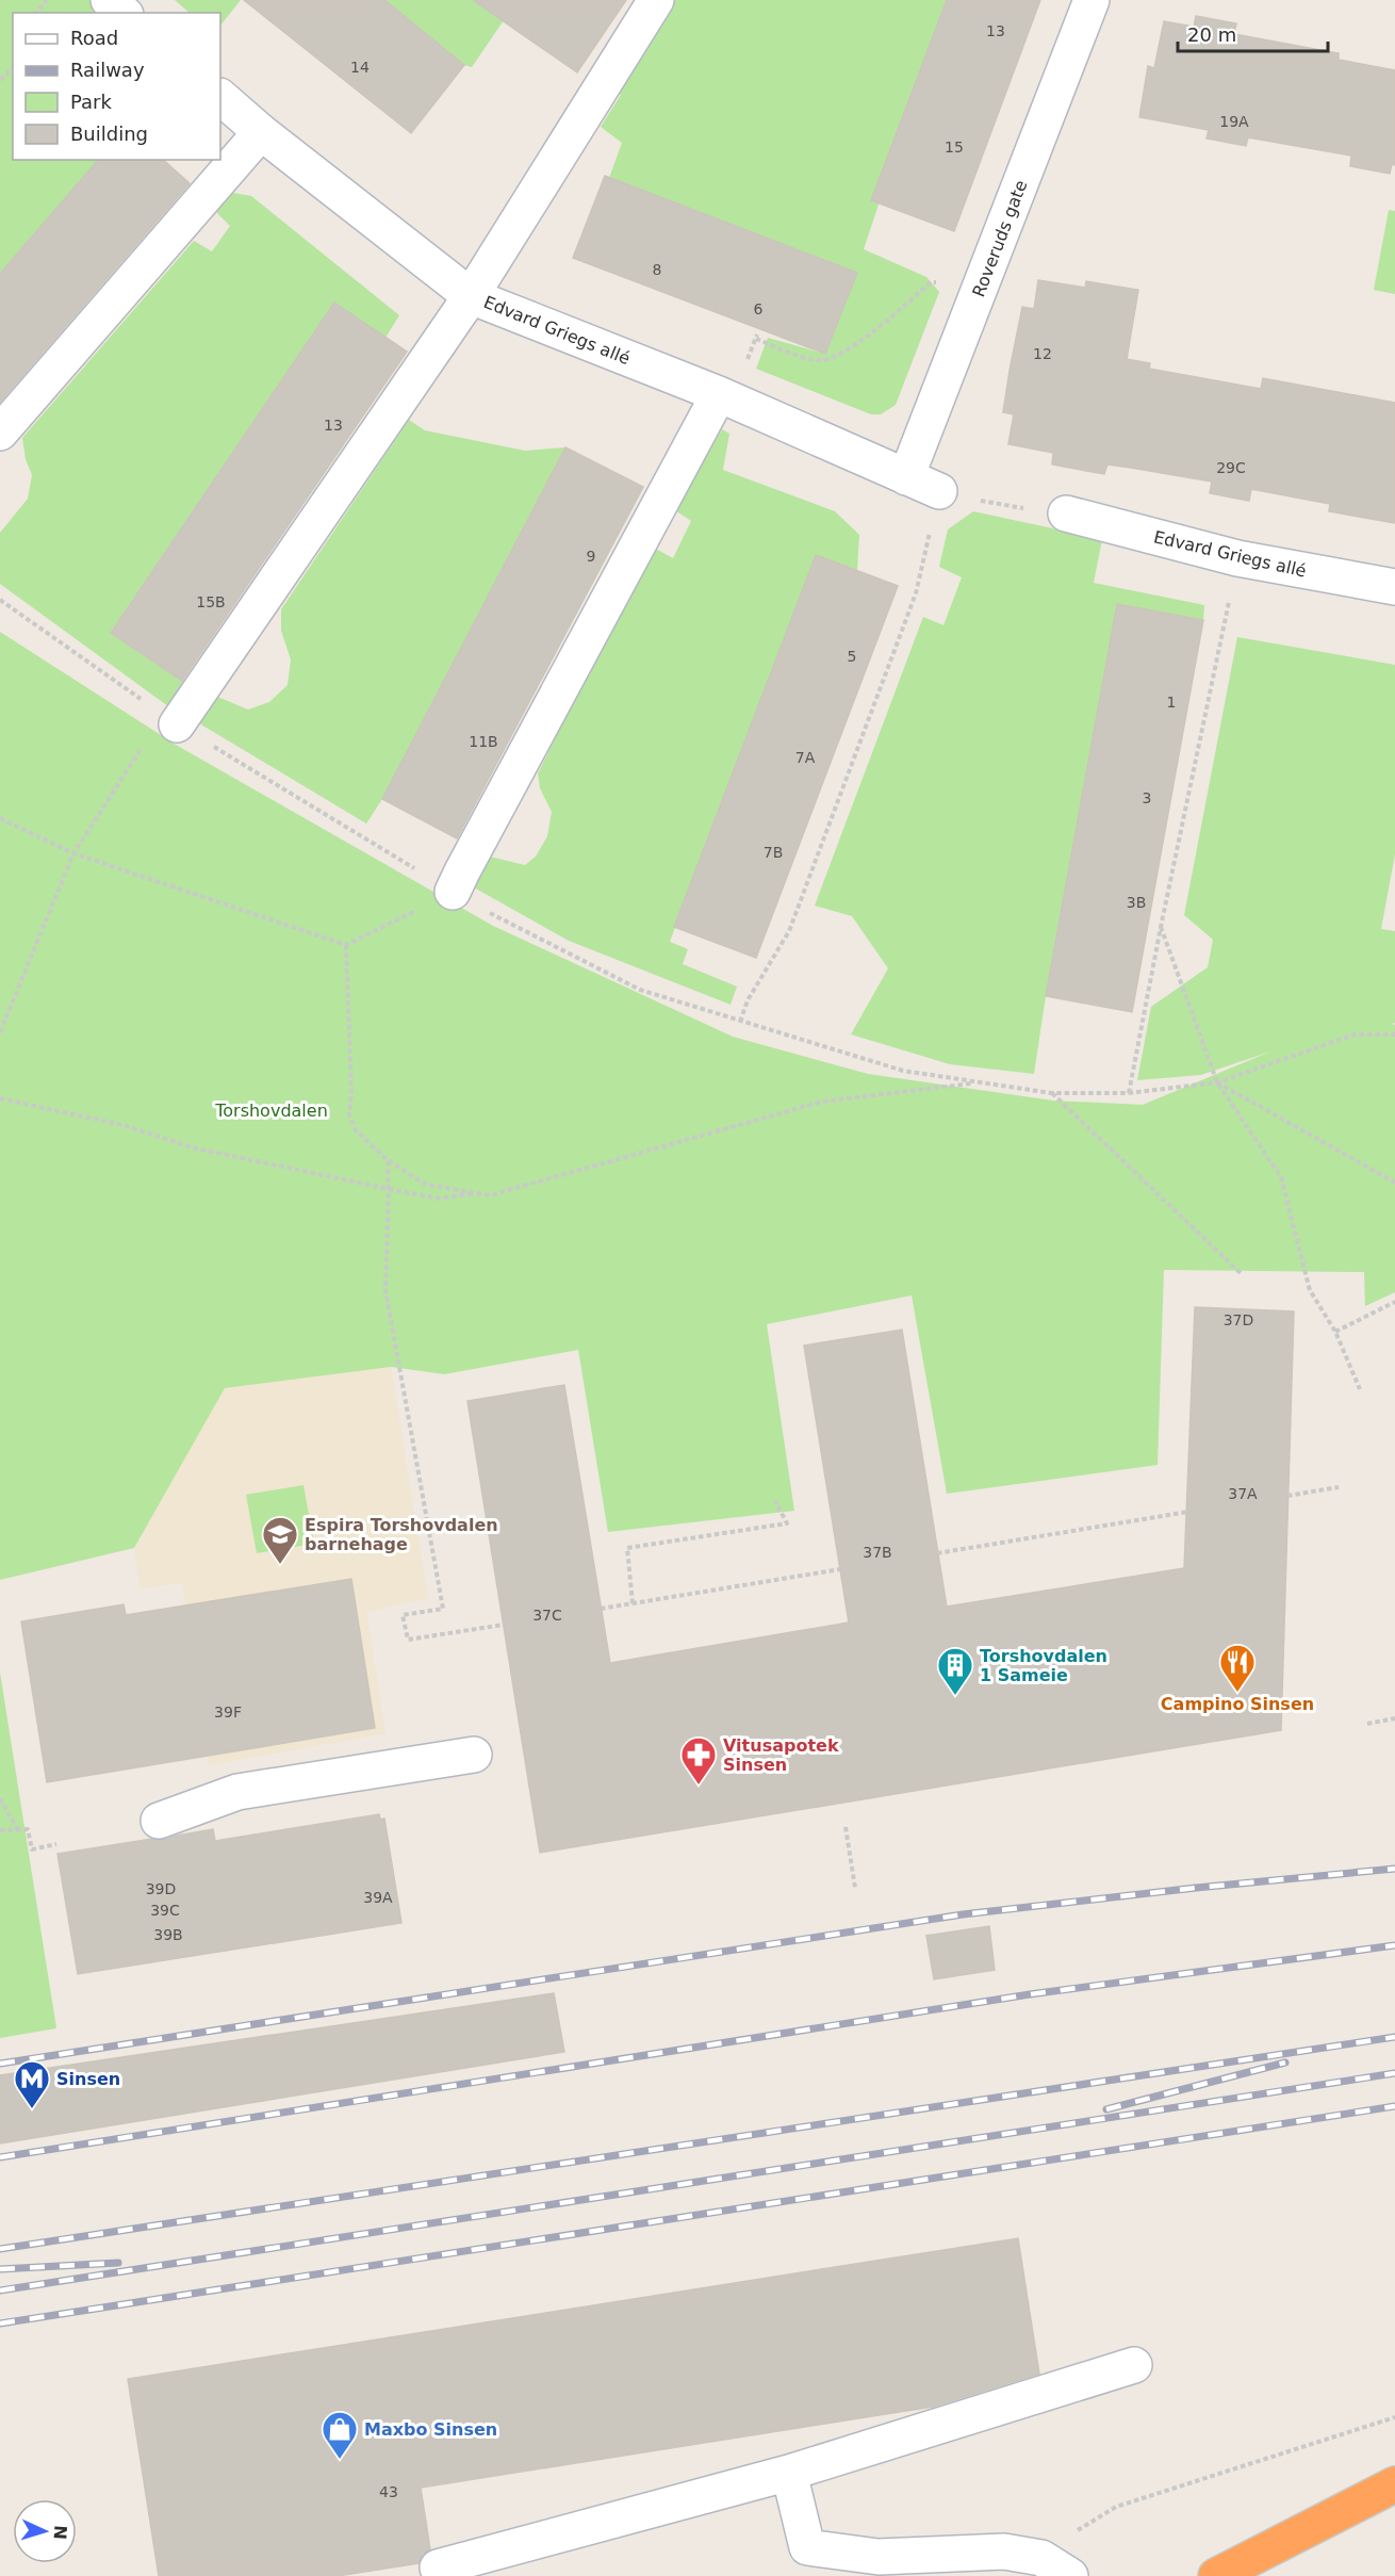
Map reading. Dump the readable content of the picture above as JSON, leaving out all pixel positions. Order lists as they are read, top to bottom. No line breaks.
{"streets":{"street":["Roveruds gate","Edvard Griegs allé"]},"crossings":[["Roveruds gate","Edvard Griegs allé"]],"parks":["Torshovdalen"],"places":{"school or university":["Espira Torshovdalen barnehage"],"restaurant":["Campino Sinsen"],"building":["Torshovdalen 1 Sameie"],"pharmacy":["Vitusapotek Sinsen"],"metro station":["Sinsen"],"shop":["Maxbo Sinsen"]},"house_numbers":["13","14","19A","15","8","6","12","13","29C","9","15B","5","1","11B","7A","3","7B","3B","37D","37A","37B","37C","39F","39D","39A","39C","39B","43"],"legend":["Road","Railway","Park","Building"],"scale_bar":"20 m","north":"right"}
